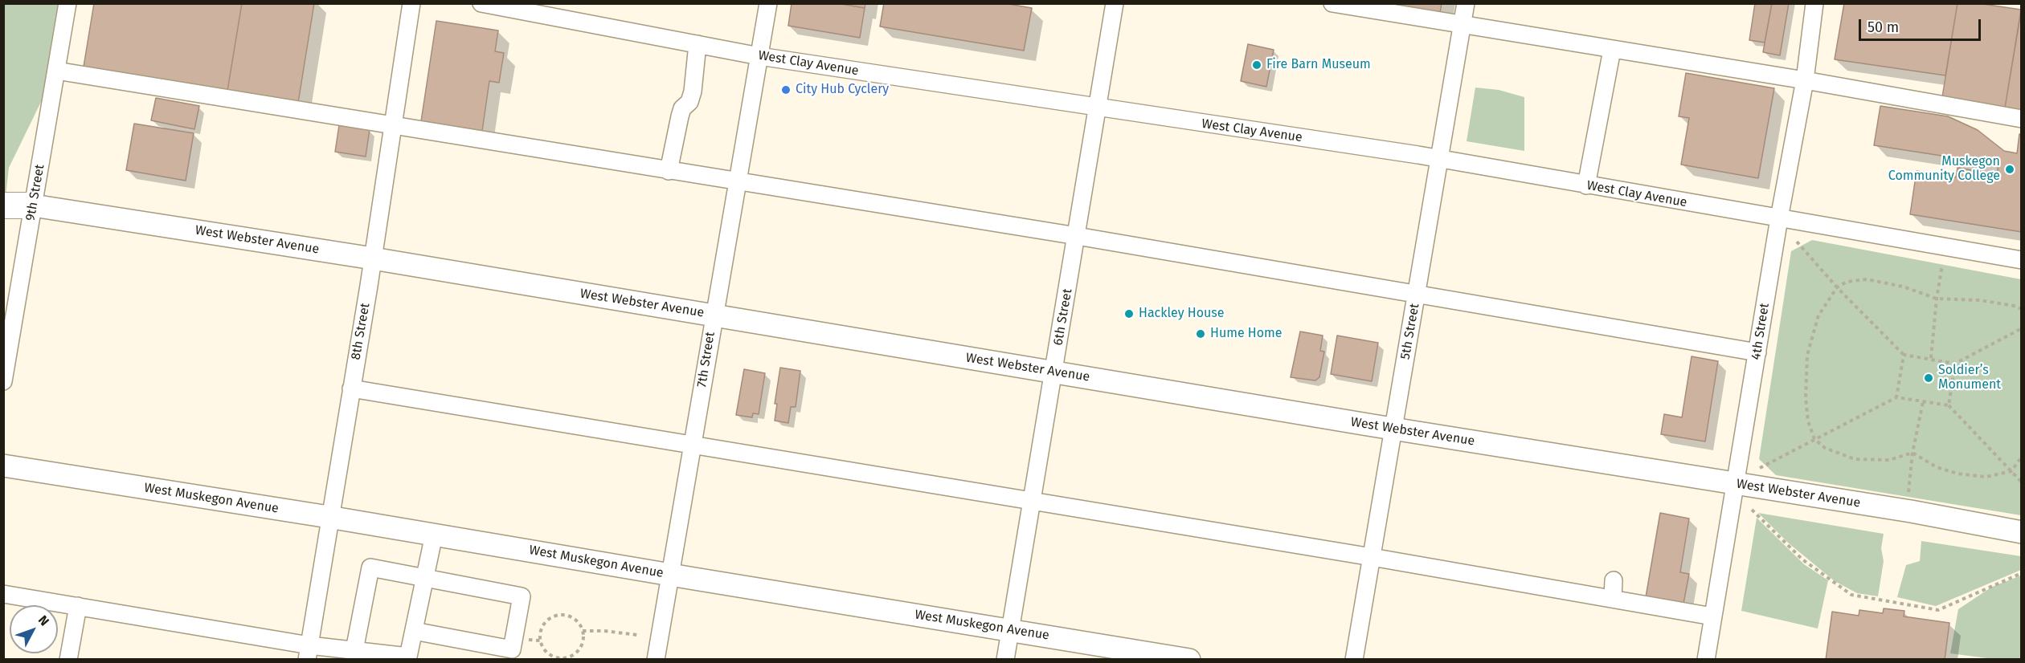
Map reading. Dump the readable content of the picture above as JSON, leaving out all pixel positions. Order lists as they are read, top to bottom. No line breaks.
{"streets":{"main road":["West Webster Avenue","West Muskegon Avenue"],"street":["West Clay Avenue","9th Street","6th Street","8th Street","5th Street","4th Street","7th Street"]},"crossings":[["West Clay Avenue","6th Street"],["West Clay Avenue","5th Street"],["West Clay Avenue","4th Street"],["West Clay Avenue","7th Street"],["9th Street","West Webster Avenue"],["West Webster Avenue","6th Street"],["West Webster Avenue","8th Street"],["West Webster Avenue","5th Street"],["West Webster Avenue","4th Street"],["West Webster Avenue","7th Street"],["6th Street","West Muskegon Avenue"],["8th Street","West Muskegon Avenue"],["7th Street","West Muskegon Avenue"]],"places":["Fire Barn Museum","City Hub Cyclery","Muskegon Community College","Hackley House","Hume Home","Soldier’s Monument"],"scale_bar":"50 m","north":"top right"}
